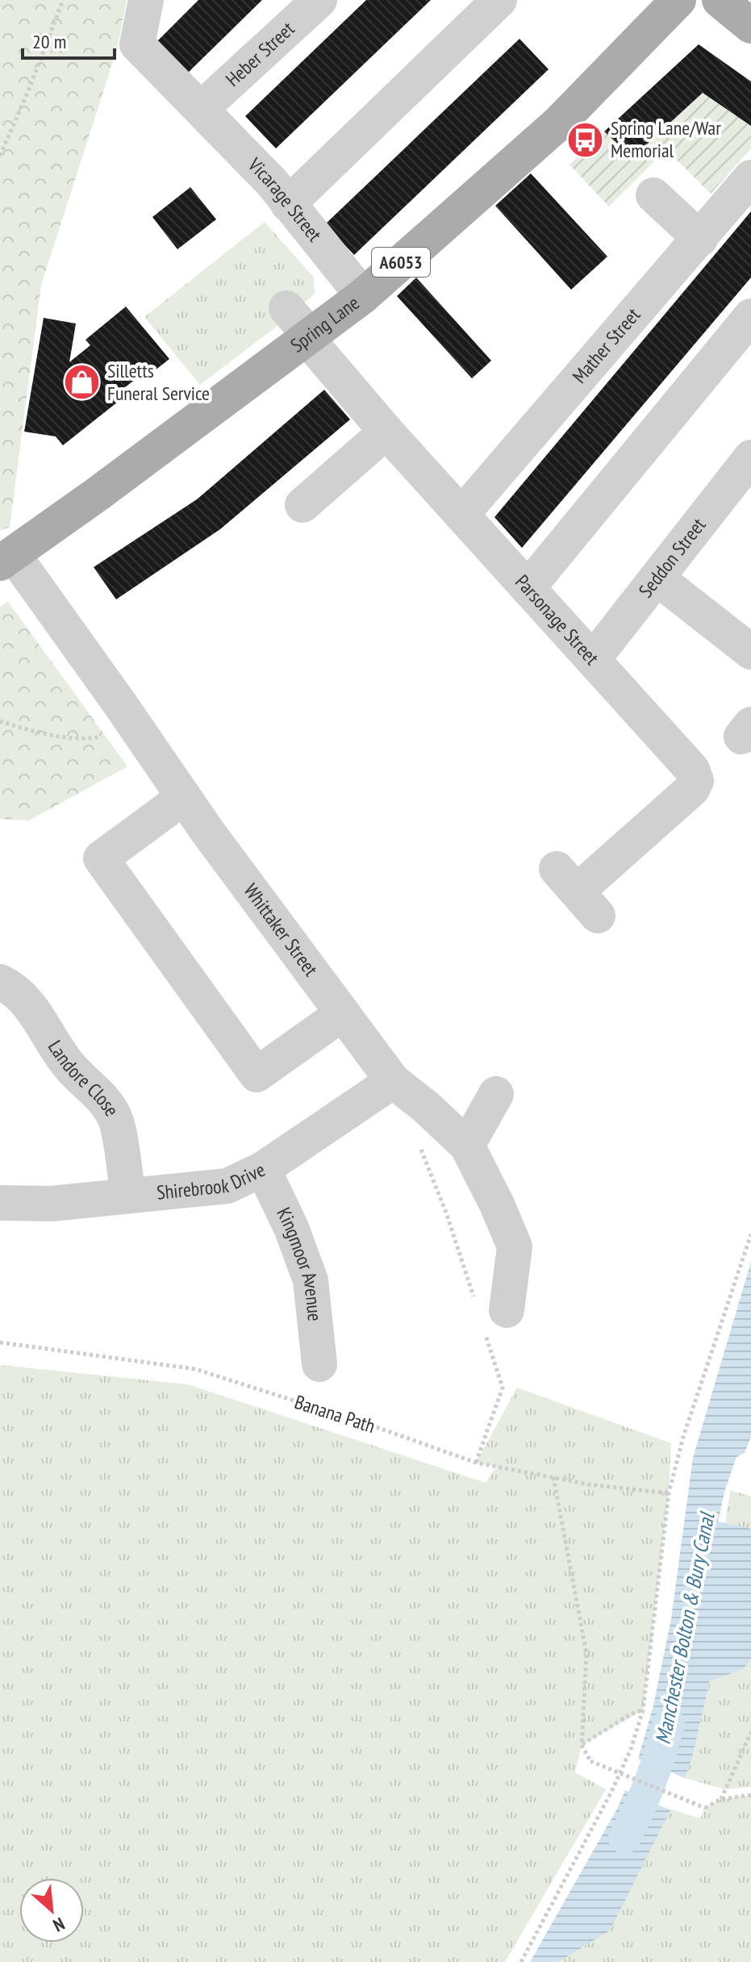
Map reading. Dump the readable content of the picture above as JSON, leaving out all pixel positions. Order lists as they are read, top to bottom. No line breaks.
{"streets":{"main road":["A6053","Spring Lane"],"street":["Heber Street","Vicarage Street","Mather Street","Seddon Street","Parsonage Street","Whittaker Street","Landore Close","Shirebrook Drive","Kingmoor Avenue"],"path":["Banana Path"]},"crossings":[["Heber Street","Vicarage Street"],["Vicarage Street","Spring Lane"],["Spring Lane","Parsonage Street"],["Spring Lane","Whittaker Street"],["Mather Street","Parsonage Street"],["Seddon Street","Parsonage Street"],["Whittaker Street","Shirebrook Drive"],["Landore Close","Shirebrook Drive"],["Shirebrook Drive","Kingmoor Avenue"]],"water":["Manchester Bolton & Bury Canal"],"places":{"bus stop":["Spring Lane/War Memorial"],"shop":["Silletts Funeral Service"]},"scale_bar":"20 m","north":"bottom right"}
